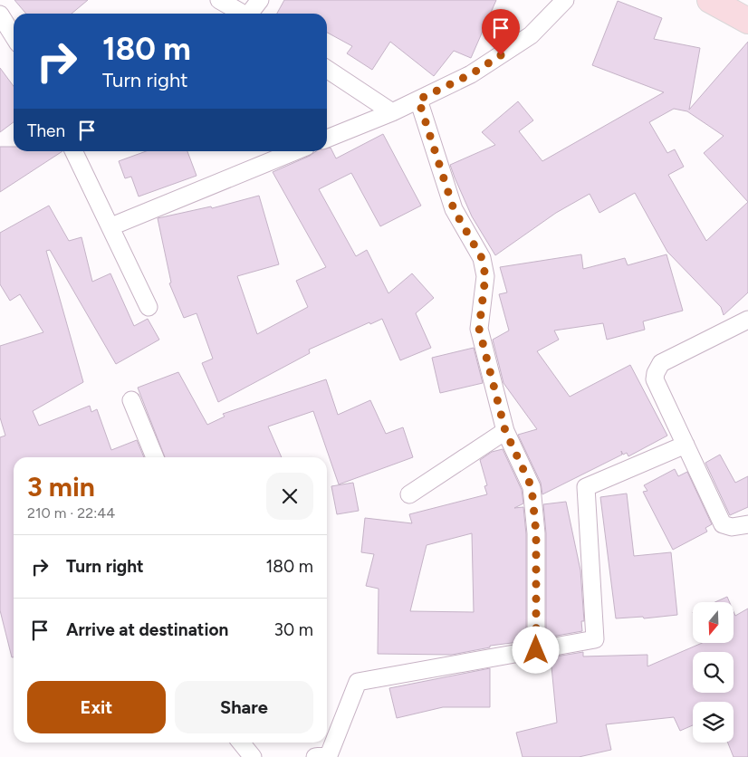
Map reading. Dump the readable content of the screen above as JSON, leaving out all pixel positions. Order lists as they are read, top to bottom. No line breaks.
{"north":"bottom","page":{"turn":["180 m","Turn right"],"then":"Then","heading":["3 min","210 m · 22:44"],"list":[{"name":"Turn right","value":"180 m"},{"name":"Arrive at destination","value":"30 m"}],"buttons":["Exit","Share"]}}
